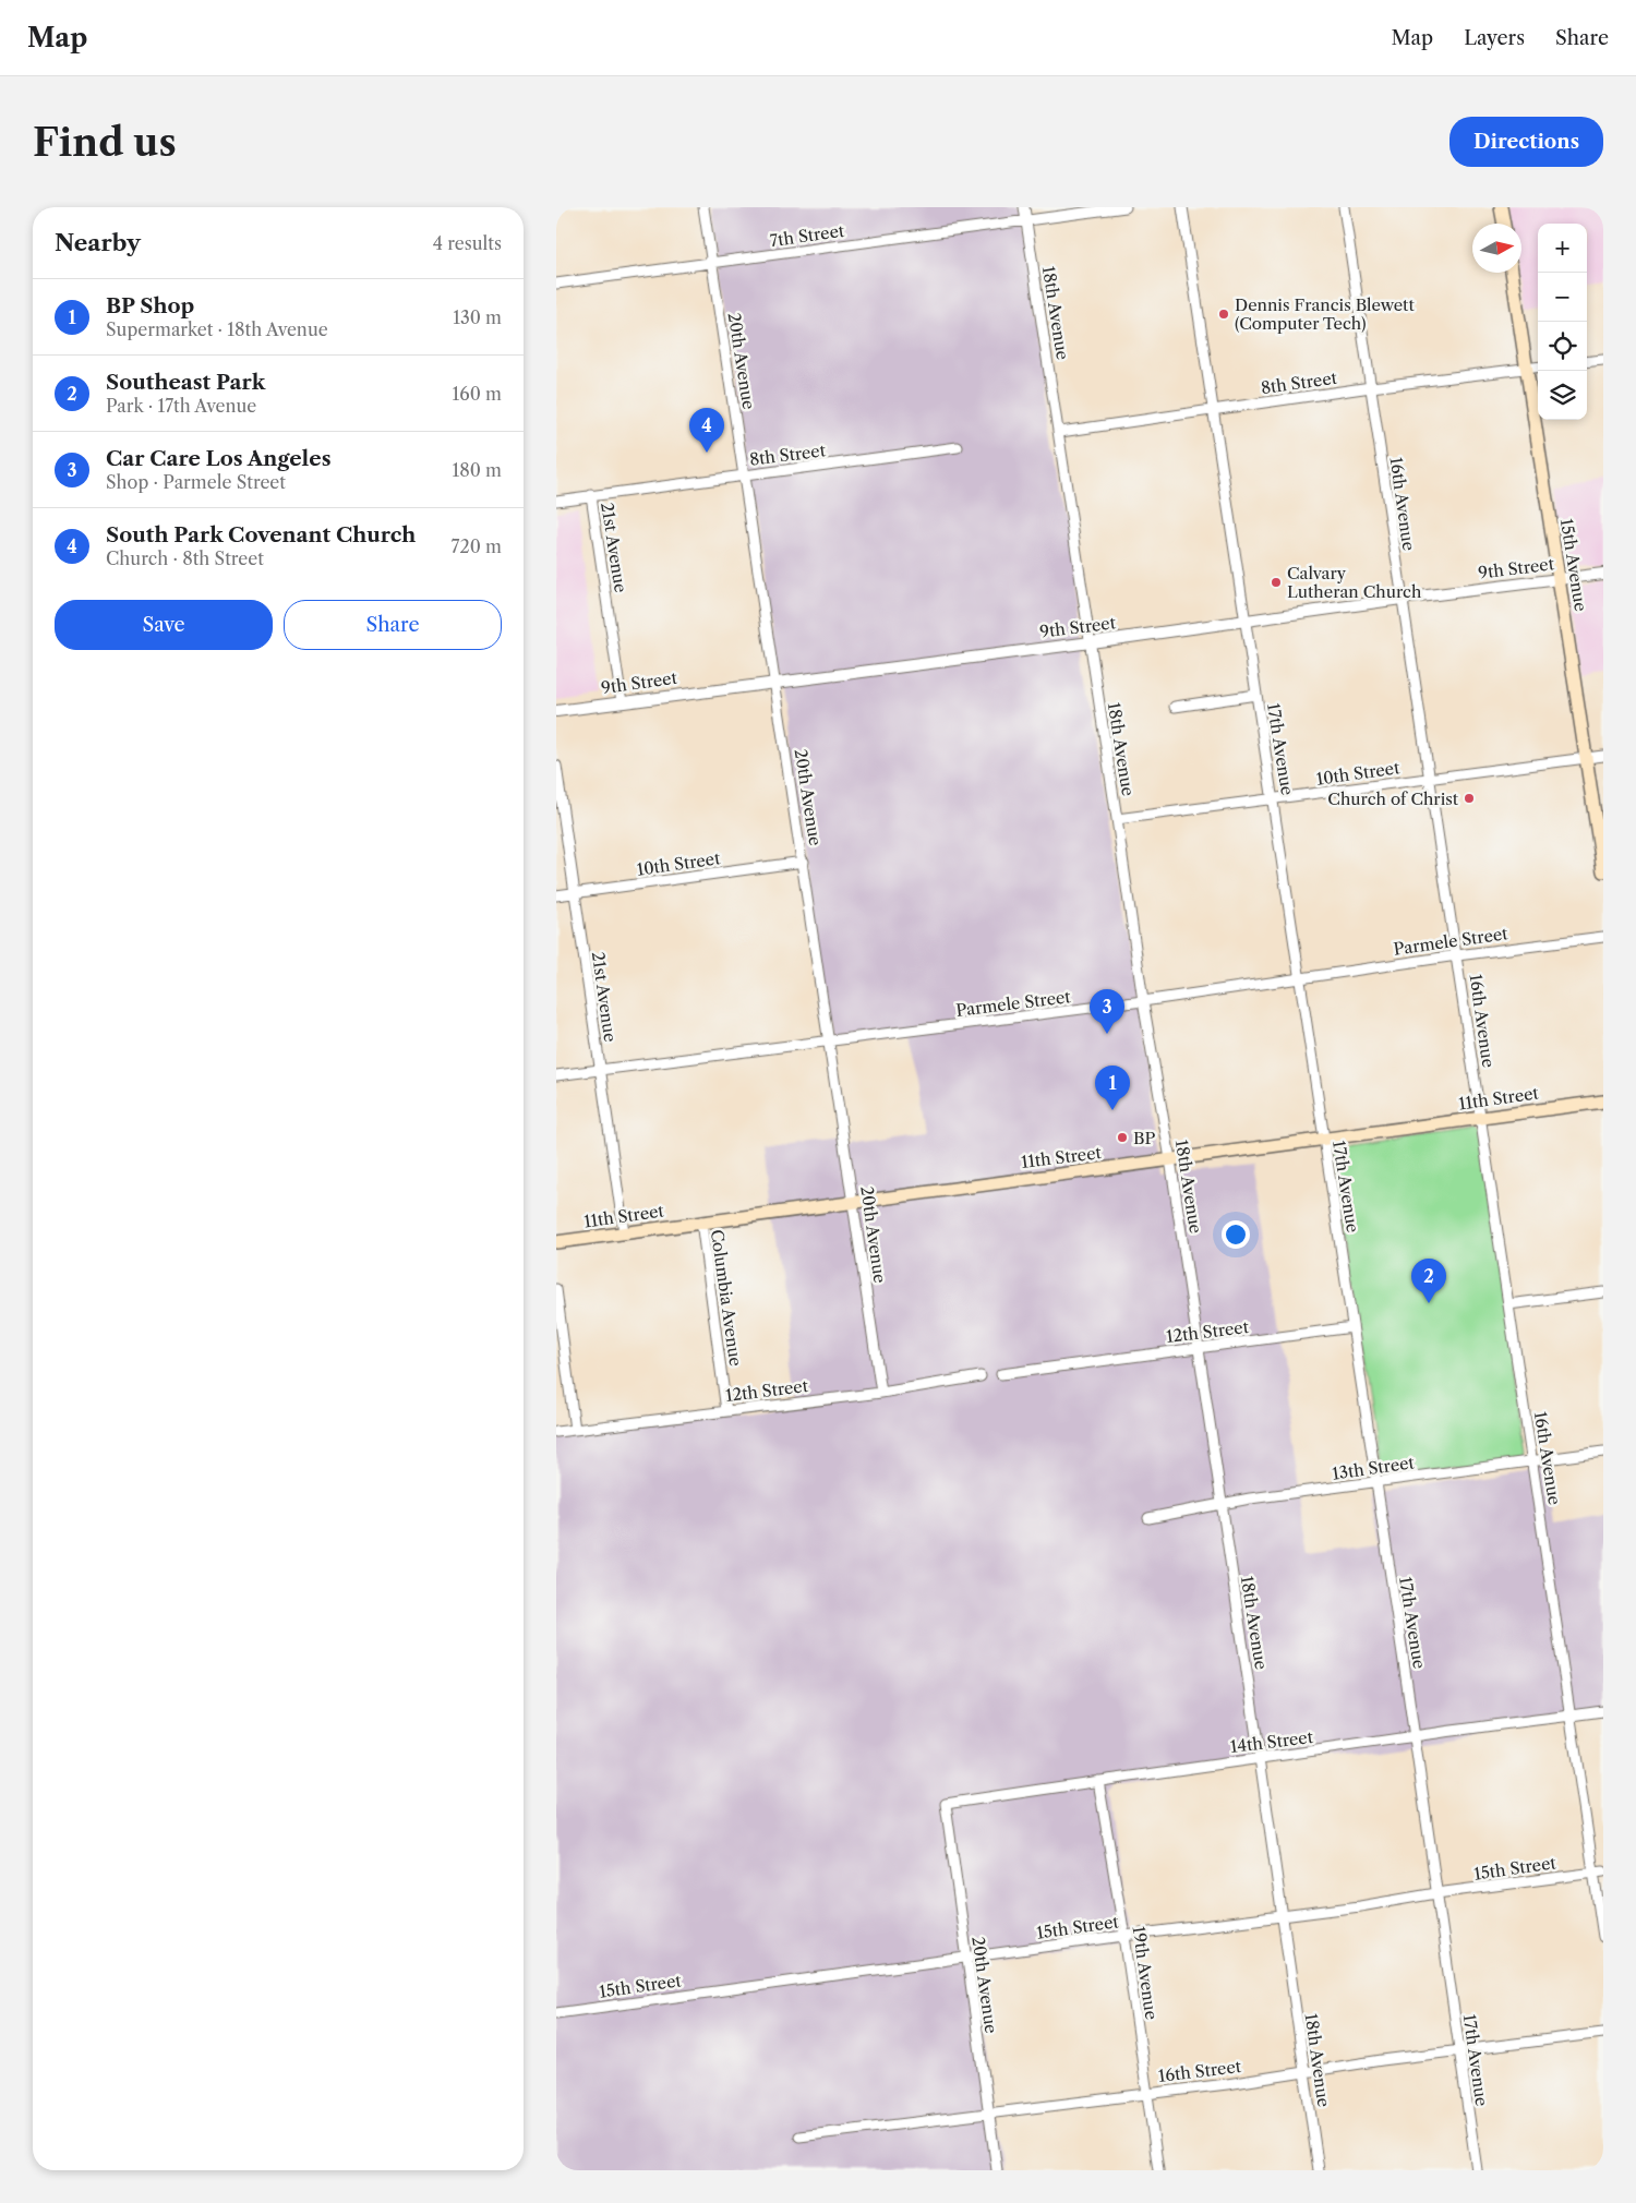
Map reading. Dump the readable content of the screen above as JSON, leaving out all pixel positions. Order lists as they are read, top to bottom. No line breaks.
{"streets":{"main road":["15th Avenue","11th Street"],"street":["7th Street","18th Avenue","20th Avenue","8th Street","16th Avenue","21st Avenue","9th Street","17th Avenue","10th Street","Parmele Street","Columbia Avenue","12th Street","13th Street","14th Street","15th Street","19th Avenue","16th Street"]},"crossings":[["7th Street","18th Avenue"],["7th Street","20th Avenue"],["18th Avenue","8th Street"],["18th Avenue","9th Street"],["18th Avenue","10th Street"],["18th Avenue","Parmele Street"],["18th Avenue","11th Street"],["18th Avenue","12th Street"],["18th Avenue","13th Street"],["18th Avenue","14th Street"],["18th Avenue","15th Street"],["18th Avenue","16th Street"],["20th Avenue","8th Street"],["20th Avenue","9th Street"],["20th Avenue","10th Street"],["20th Avenue","Parmele Street"],["20th Avenue","11th Street"],["20th Avenue","12th Street"],["20th Avenue","14th Street"],["20th Avenue","15th Street"],["20th Avenue","16th Street"],["8th Street","16th Avenue"],["8th Street","21st Avenue"],["8th Street","15th Avenue"],["8th Street","17th Avenue"],["16th Avenue","9th Street"],["16th Avenue","10th Street"],["16th Avenue","Parmele Street"],["16th Avenue","11th Street"],["16th Avenue","13th Street"],["16th Avenue","14th Street"],["16th Avenue","15th Street"],["21st Avenue","9th Street"],["21st Avenue","10th Street"],["21st Avenue","Parmele Street"],["21st Avenue","11th Street"],["15th Avenue","9th Street"],["15th Avenue","10th Street"],["9th Street","17th Avenue"],["17th Avenue","10th Street"],["17th Avenue","Parmele Street"],["17th Avenue","11th Street"],["17th Avenue","12th Street"],["17th Avenue","13th Street"],["17th Avenue","14th Street"],["17th Avenue","15th Street"],["17th Avenue","16th Street"],["11th Street","Columbia Avenue"],["Columbia Avenue","12th Street"],["14th Street","19th Avenue"],["15th Street","19th Avenue"],["19th Avenue","16th Street"]],"places":["Dennis Francis Blewett (Computer Tech)","Calvary Lutheran Church","Church of Christ","BP"],"north":"right","page":{"header":"Map","nav":["Map","Layers","Share"],"buttons":["Directions",["Save","Share"]],"title":"Find us","heading":["Nearby","4 results"],"map_buttons":["+","−"],"list":[{"mark":"1","name":"BP Shop","note":"Supermarket · 18th Avenue","value":"130 m"},{"mark":"2","name":"Southeast Park","note":"Park · 17th Avenue","value":"160 m"},{"mark":"3","name":"Car Care Los Angeles","note":"Shop · Parmele Street","value":"180 m"},{"mark":"4","name":"South Park Covenant Church","note":"Church · 8th Street","value":"720 m"}],"pins":["4","3","1","2"]}}
